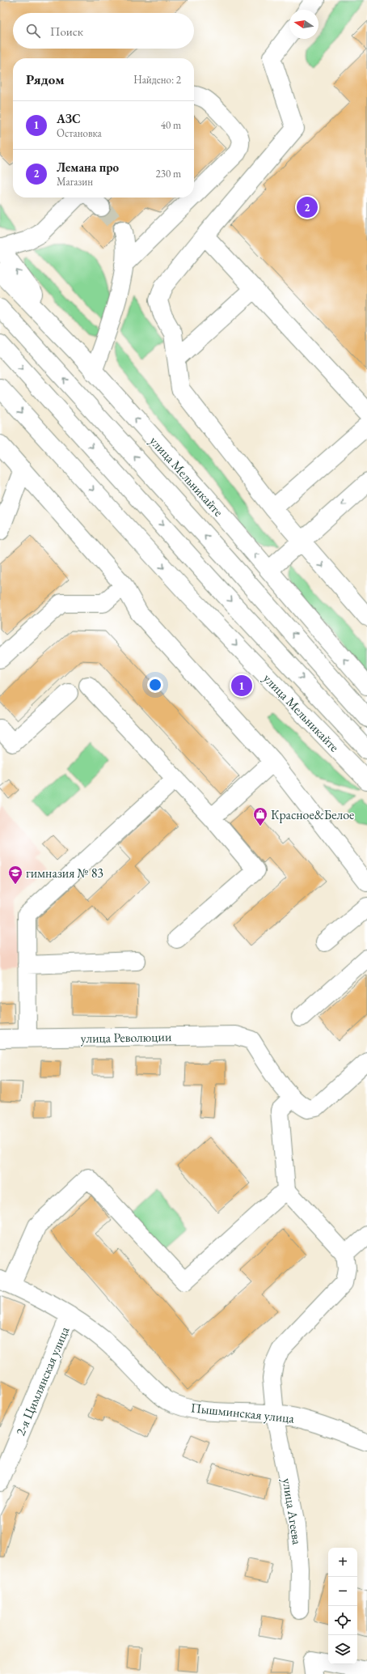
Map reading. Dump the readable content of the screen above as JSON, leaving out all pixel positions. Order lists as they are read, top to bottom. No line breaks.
{"streets":{"main road":["улица Мельникайте","улица Революции","2-я Цимлянская улица","Пышминская улица","улица Агеева"]},"crossings":[["2-я Цимлянская улица","Пышминская улица"],["Пышминская улица","улица Агеева"]],"places":{"shop":["Красное&Белое"],"school or university":["гимназия № 83"]},"north":"left","page":{"search":"Поиск","heading":["Рядом","Найдено: 2"],"list":[{"mark":"1","name":"АЗС","note":"Остановка","value":"40 m"},{"mark":"2","name":"Лемана про","note":"Магазин","value":"230 m"}],"pins":["2","1"],"map_buttons":["+","−"]}}
